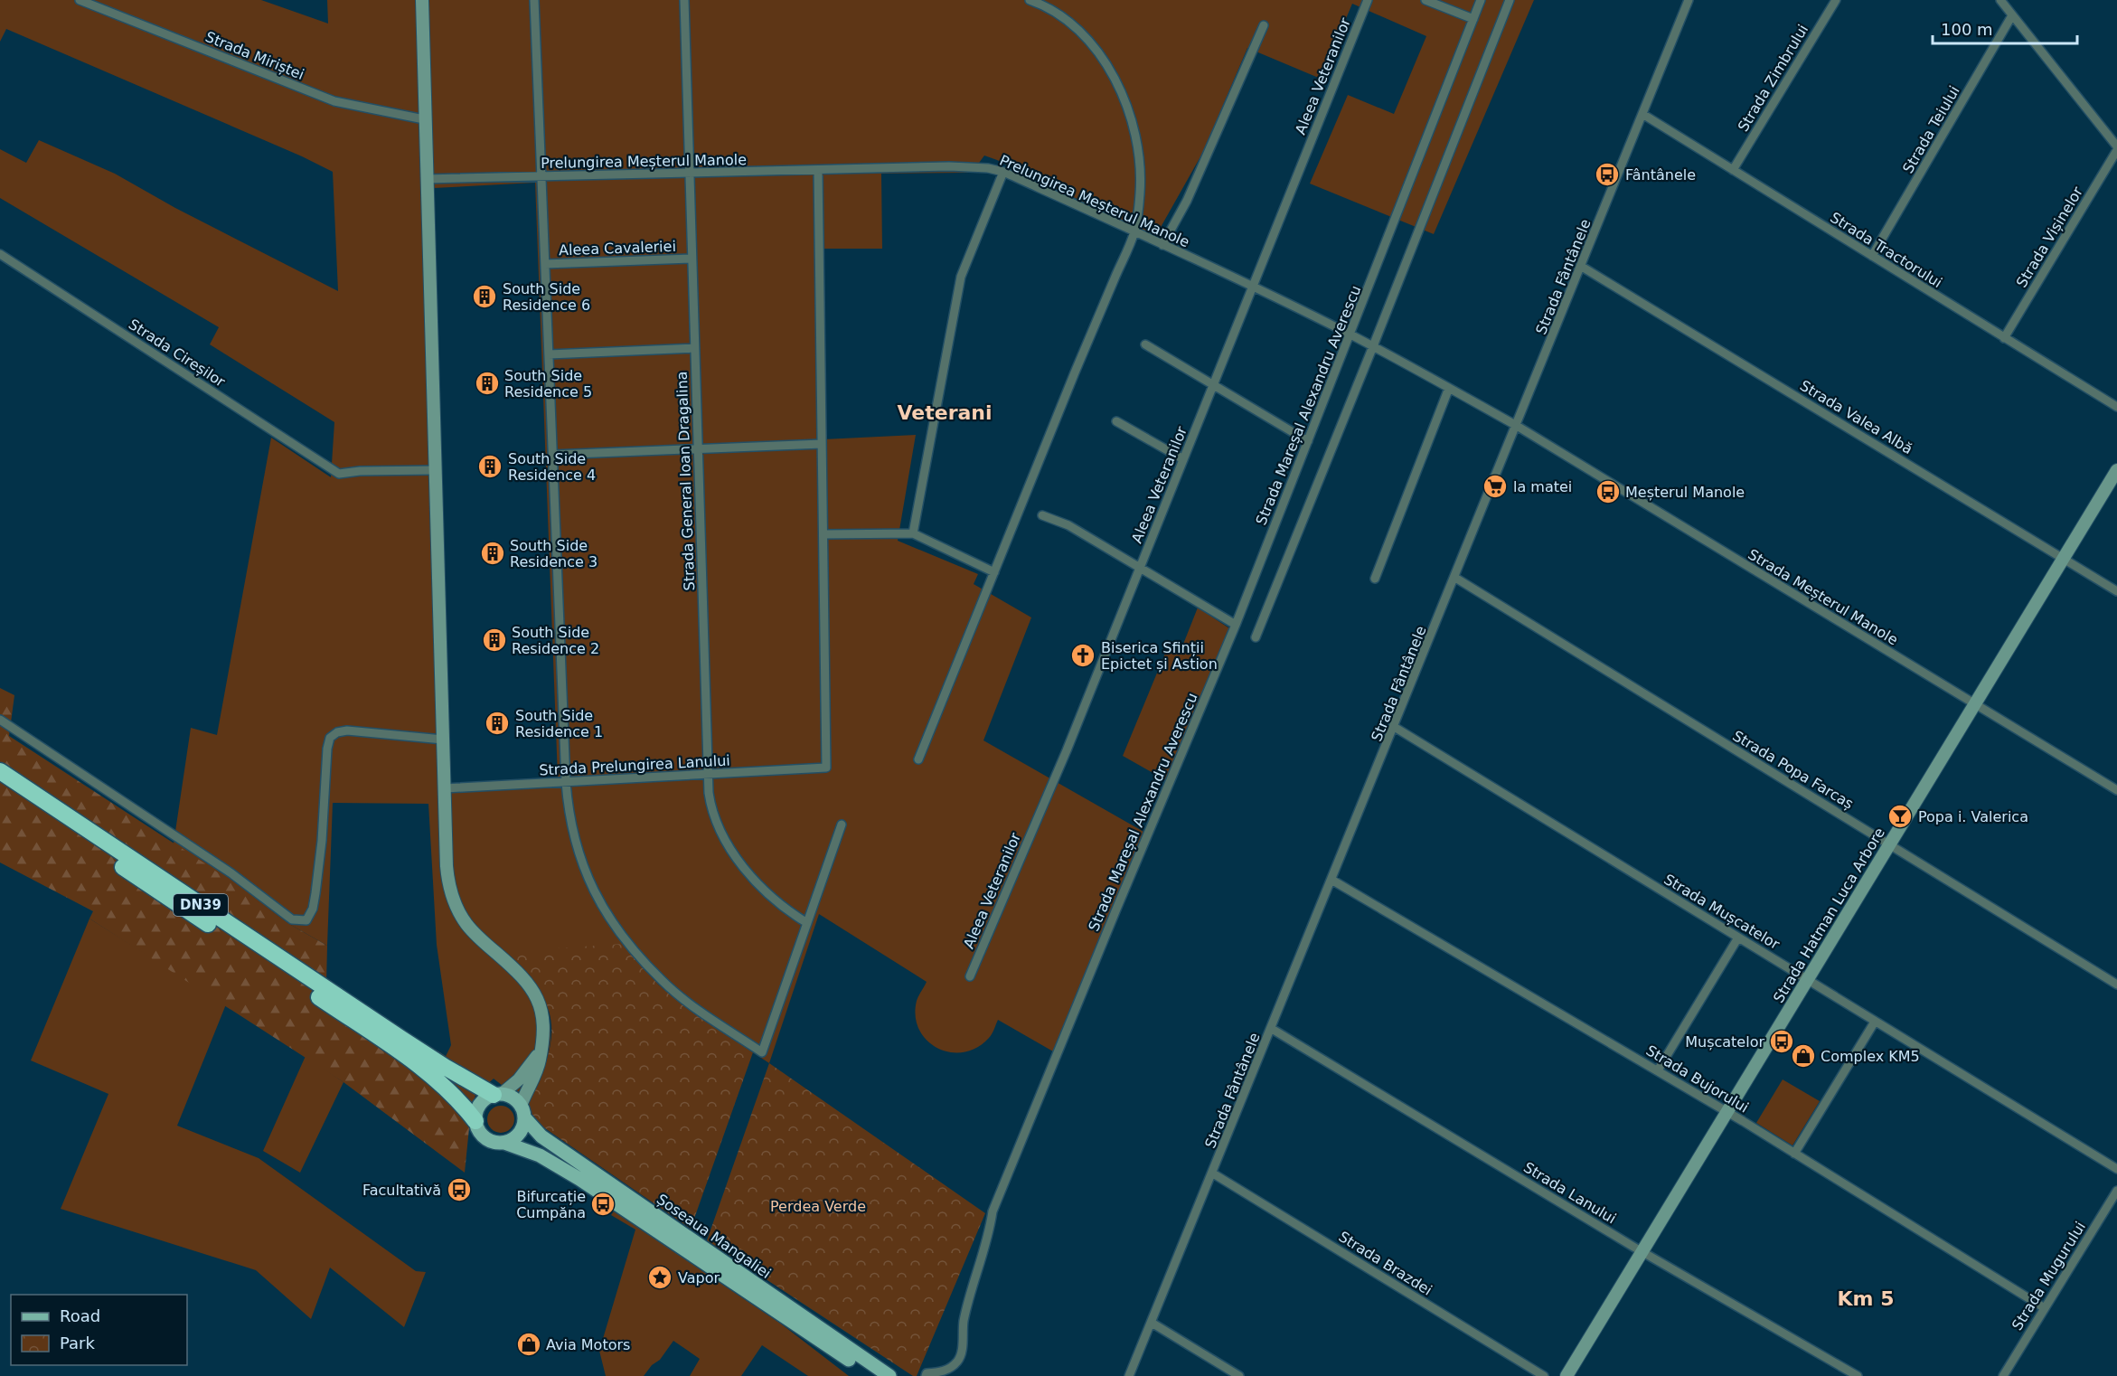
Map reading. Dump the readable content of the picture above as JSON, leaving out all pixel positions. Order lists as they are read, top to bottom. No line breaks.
{"streets":{"highway":["DN39"],"main road":["Strada Hatman Luca Arbore","Șoseaua Mangaliei"],"street":["Strada Miriștei","Aleea Veteranilor","Strada Zimbrului","Strada Teiului","Prelungirea Meșterul Manole","Strada Vișinelor","Aleea Cavaleriei","Strada Tractorului","Strada Fântânele","Strada Cireșilor","Strada Mareșal Alexandru Averescu","Strada Valea Albă","Strada General Ioan Dragalina","Strada Meșterul Manole","Strada Prelungirea Lanului","Strada Popa Farcaș","Strada Mușcatelor","Strada Bujorului","Strada Lanului","Strada Brazdei","Strada Mugurului"]},"crossings":[["Aleea Veteranilor","Prelungirea Meșterul Manole"],["Strada Zimbrului","Strada Tractorului"],["Strada Teiului","Strada Tractorului"],["Prelungirea Meșterul Manole","Strada Fântânele"],["Prelungirea Meșterul Manole","Strada Mareșal Alexandru Averescu"],["Prelungirea Meșterul Manole","Strada General Ioan Dragalina"],["Prelungirea Meșterul Manole","Strada Meșterul Manole"],["Strada Vișinelor","Strada Tractorului"],["Aleea Cavaleriei","Strada General Ioan Dragalina"],["Strada Tractorului","Strada Fântânele"],["Strada Fântânele","Strada Valea Albă"],["Strada Fântânele","Strada Meșterul Manole"],["Strada Fântânele","Strada Popa Farcaș"],["Strada Fântânele","Strada Mușcatelor"],["Strada Fântânele","Strada Bujorului"],["Strada Fântânele","Strada Lanului"],["Strada Fântânele","Strada Brazdei"],["Strada Valea Albă","Strada Hatman Luca Arbore"],["Strada General Ioan Dragalina","Strada Prelungirea Lanului"],["Strada Meșterul Manole","Strada Hatman Luca Arbore"],["Strada Popa Farcaș","Strada Hatman Luca Arbore"],["DN39","Șoseaua Mangaliei"],["Strada Mușcatelor","Strada Hatman Luca Arbore"],["Strada Hatman Luca Arbore","Strada Bujorului"],["Strada Hatman Luca Arbore","Strada Lanului"],["Strada Bujorului","Strada Mugurului"]],"districts":["Veterani","Km 5"],"parks":["Perdea Verde"],"places":{"bus stop":["Fântânele","Meșterul Manole","Mușcatelor","Facultativă","Bifurcație Cumpăna"],"building":["South Side Residence 6","South Side Residence 5","South Side Residence 4","South Side Residence 3","South Side Residence 2","South Side Residence 1"],"supermarket":["la matei"],"church":["Biserica Sfinții Epictet și Astion"],"bar":["Popa i. Valerica"],"shop":["Complex KM5","Avia Motors"],"place":["Vapor"]},"legend":["Road","Park"],"scale_bar":"100 m"}
